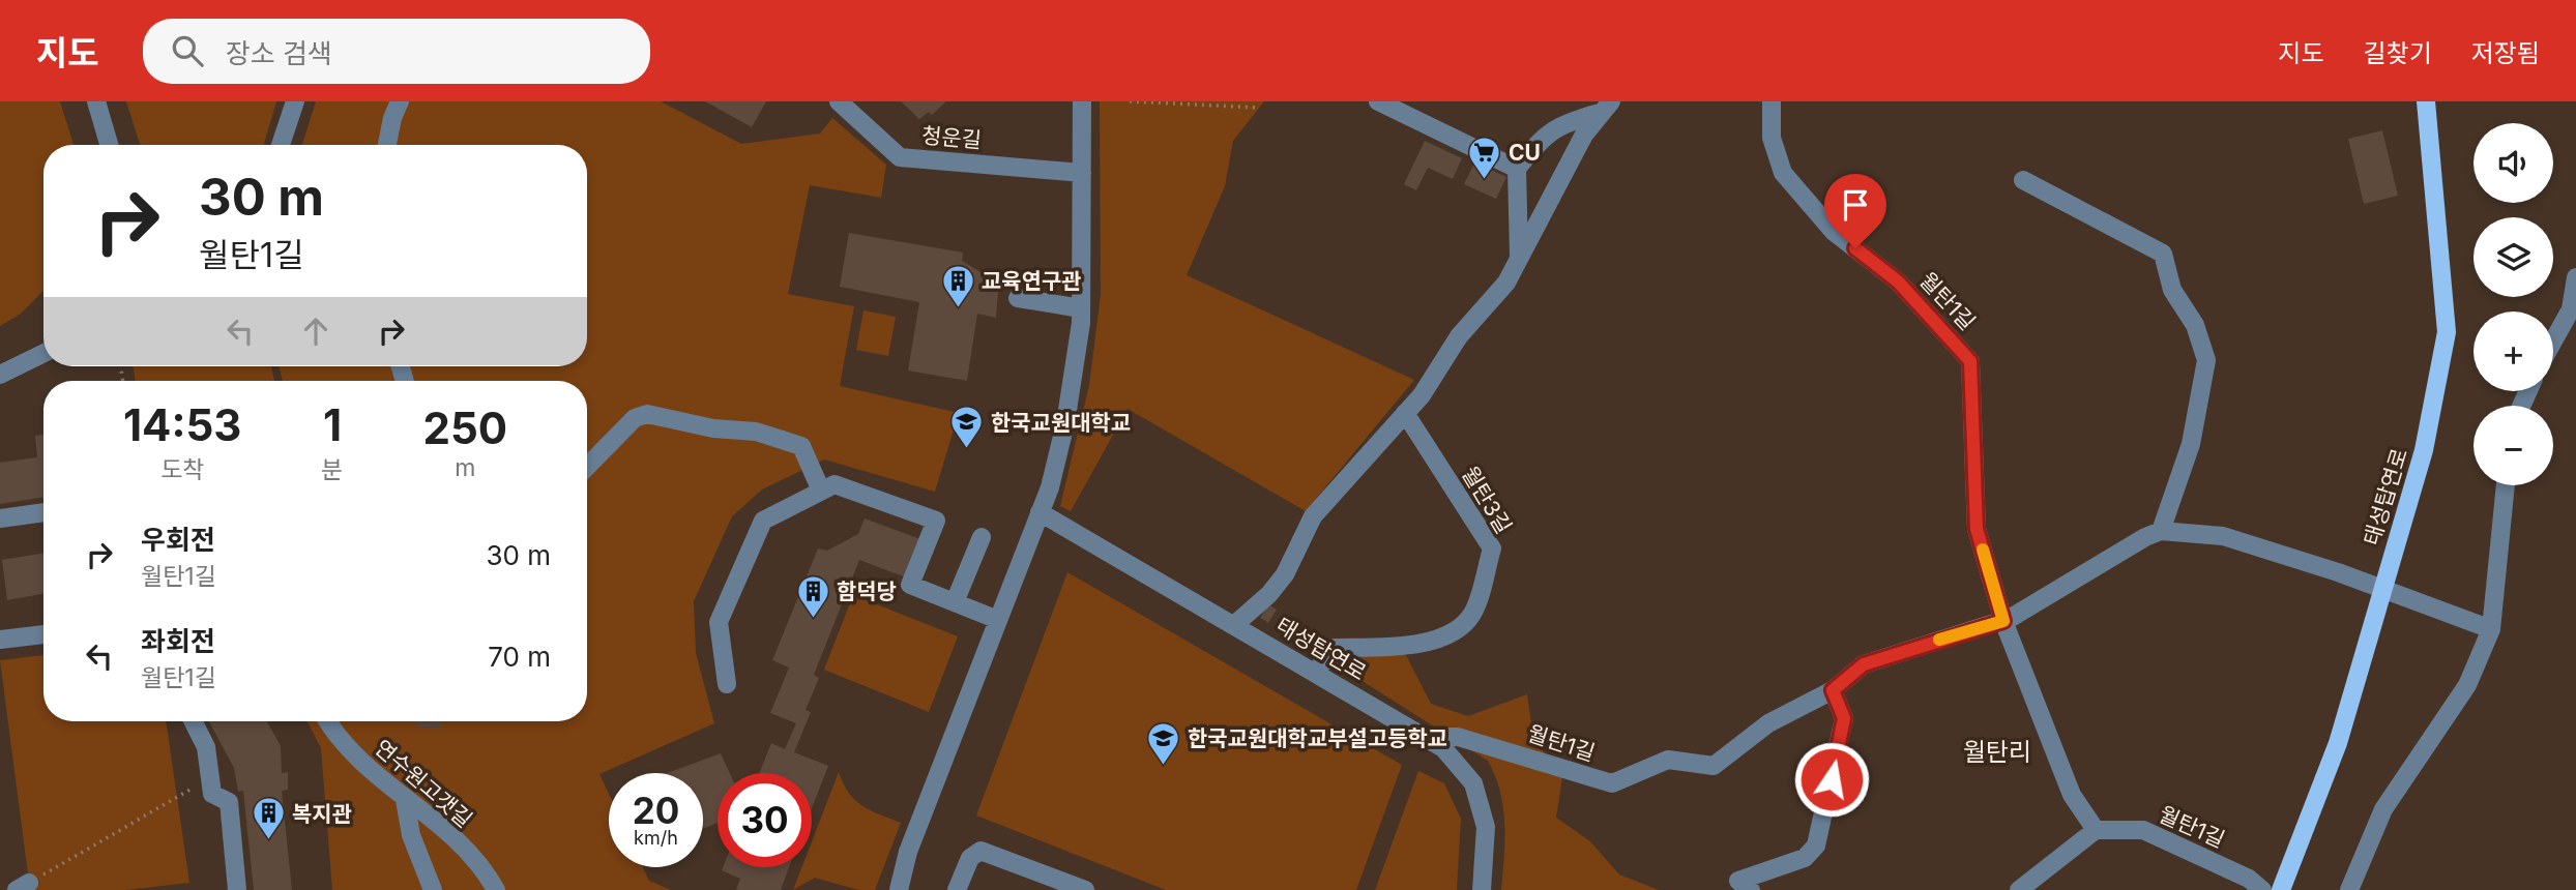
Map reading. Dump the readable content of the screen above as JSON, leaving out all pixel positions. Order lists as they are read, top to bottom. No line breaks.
{"streets":{"main road":["태성탑연로"],"street":["청운길","월탄1길","월탄3길","연수원고갯길"]},"crossings":[["월탄1길","태성탑연로"],["태성탑연로","월탄3길"]],"districts":["월탄리"],"places":{"supermarket":["CU"],"building":["교육연구관","함덕당","복지관"],"school or university":["한국교원대학교","한국교원대학교부설고등학교"]},"page":{"header":"지도","search":"장소 검색","nav":["지도","길찾기","저장됨"],"map_buttons":["+","−"],"turn":["30 m","월탄1길"],"eta":["14:53","도착","1","분","250","m"],"list":[{"name":"우회전","note":"월탄1길","value":"30 m"},{"name":"좌회전","note":"월탄1길","value":"70 m"}],"speed":"20 km/h","limit":"30"}}
